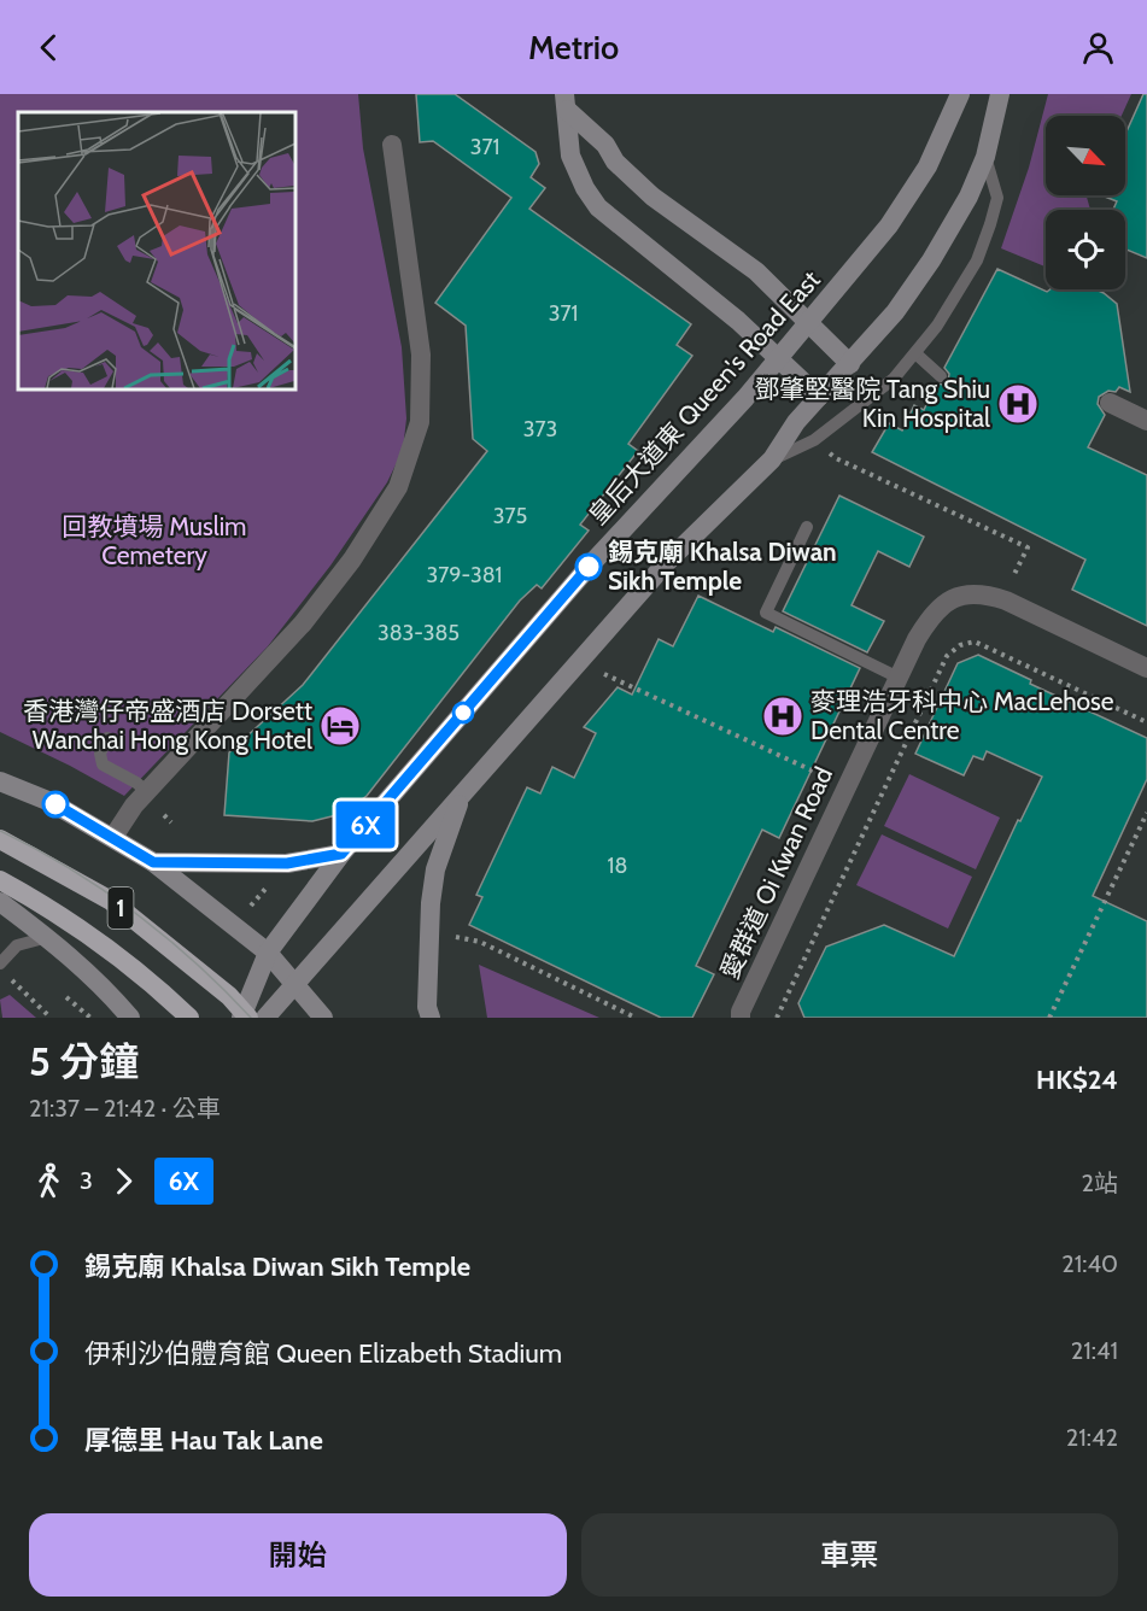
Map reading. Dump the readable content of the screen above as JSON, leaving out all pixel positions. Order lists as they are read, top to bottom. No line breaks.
{"streets":{"highway":["1"],"main road":["皇后大道東 Queen's Road East"],"street":["愛群道 Oi Kwan Road"]},"parks":["回教墳場 Muslim Cemetery"],"places":{"hospital":["鄧肇堅醫院 Tang Shiu Kin Hospital","麥理浩牙科中心 MacLehose Dental Centre"],"other":["錫克廟 Khalsa Diwan Sikh Temple"],"hotel":["香港灣仔帝盛酒店 Dorsett Wanchai Hong Kong Hotel"]},"lines":["bus line 6X"],"house_numbers":["371","371","373","375","379-381","383-385","18"],"north":"bottom right","page":{"header":"Metrio","on_map":"6X","heading":["5 分鐘","21:37 – 21:42 · 公車","HK$24"],"legs":["3","6X","2站"],"list":[{"name":"錫克廟 Khalsa Diwan Sikh Temple","value":"21:40"},{"name":"伊利沙伯體育館 Queen Elizabeth Stadium","value":"21:41"},{"name":"厚德里 Hau Tak Lane","value":"21:42"}],"buttons":["開始","車票"]}}
